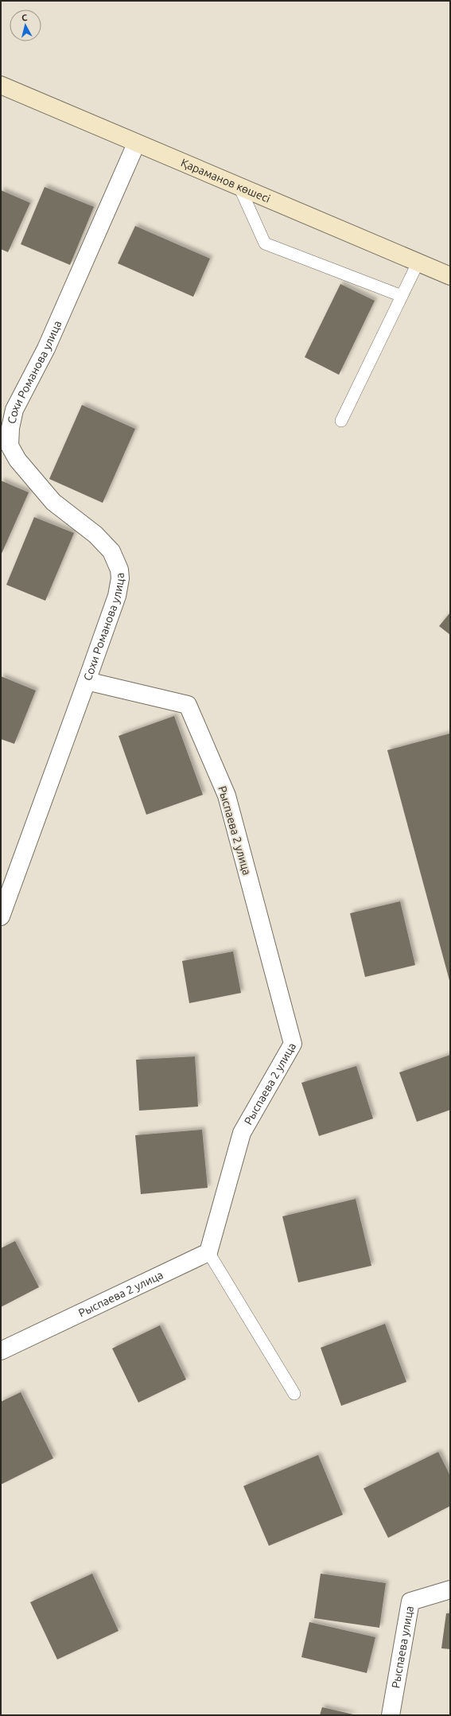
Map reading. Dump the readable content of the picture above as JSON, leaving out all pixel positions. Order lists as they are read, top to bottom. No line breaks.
{"streets":{"main road":["Қараманов көшесі"],"street":["Сохи Романова улица","Рыспаева 2 улица","Рыспаева улица"]},"crossings":[["Қараманов көшесі","Сохи Романова улица"],["Сохи Романова улица","Рыспаева 2 улица"]],"north":"top"}
